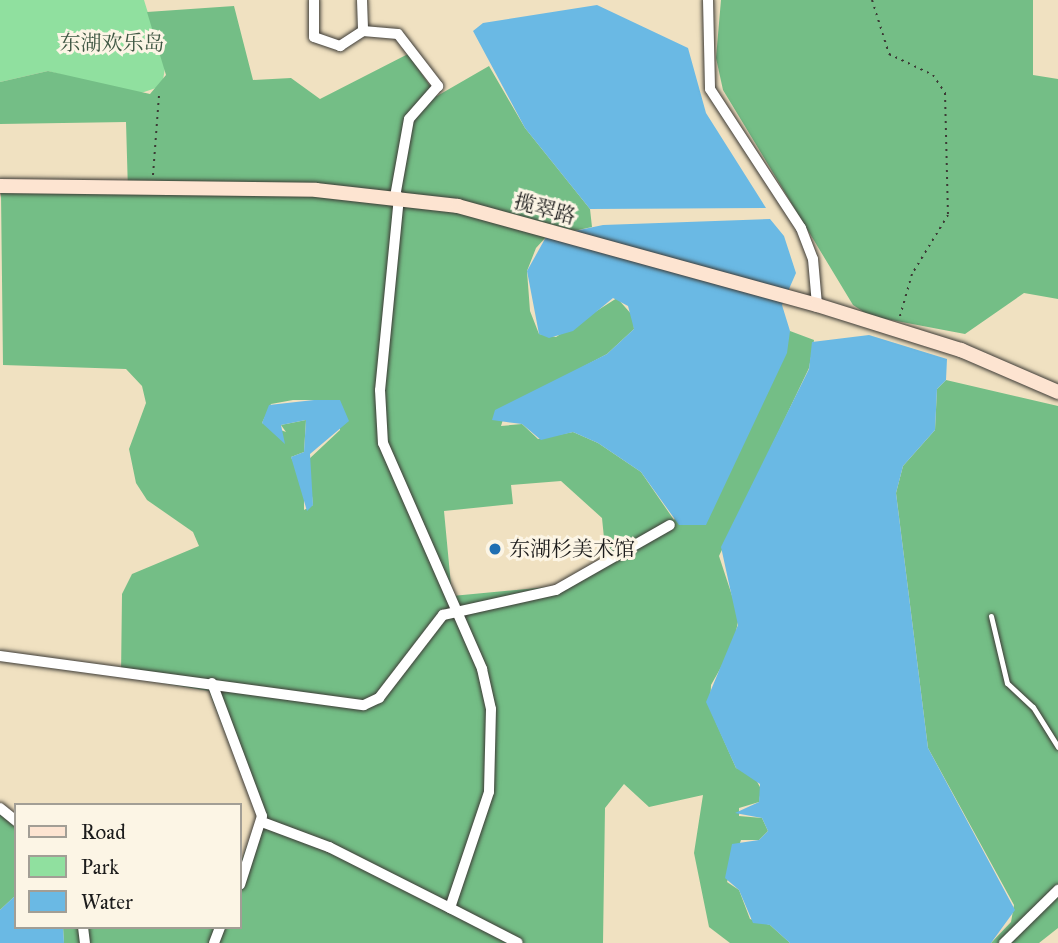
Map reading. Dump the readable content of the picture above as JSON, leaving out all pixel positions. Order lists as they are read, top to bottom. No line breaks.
{"streets":{"street":["揽翠路"]},"parks":["东湖欢乐岛"],"places":["东湖杉美术馆"],"legend":["Road","Park","Water"]}
